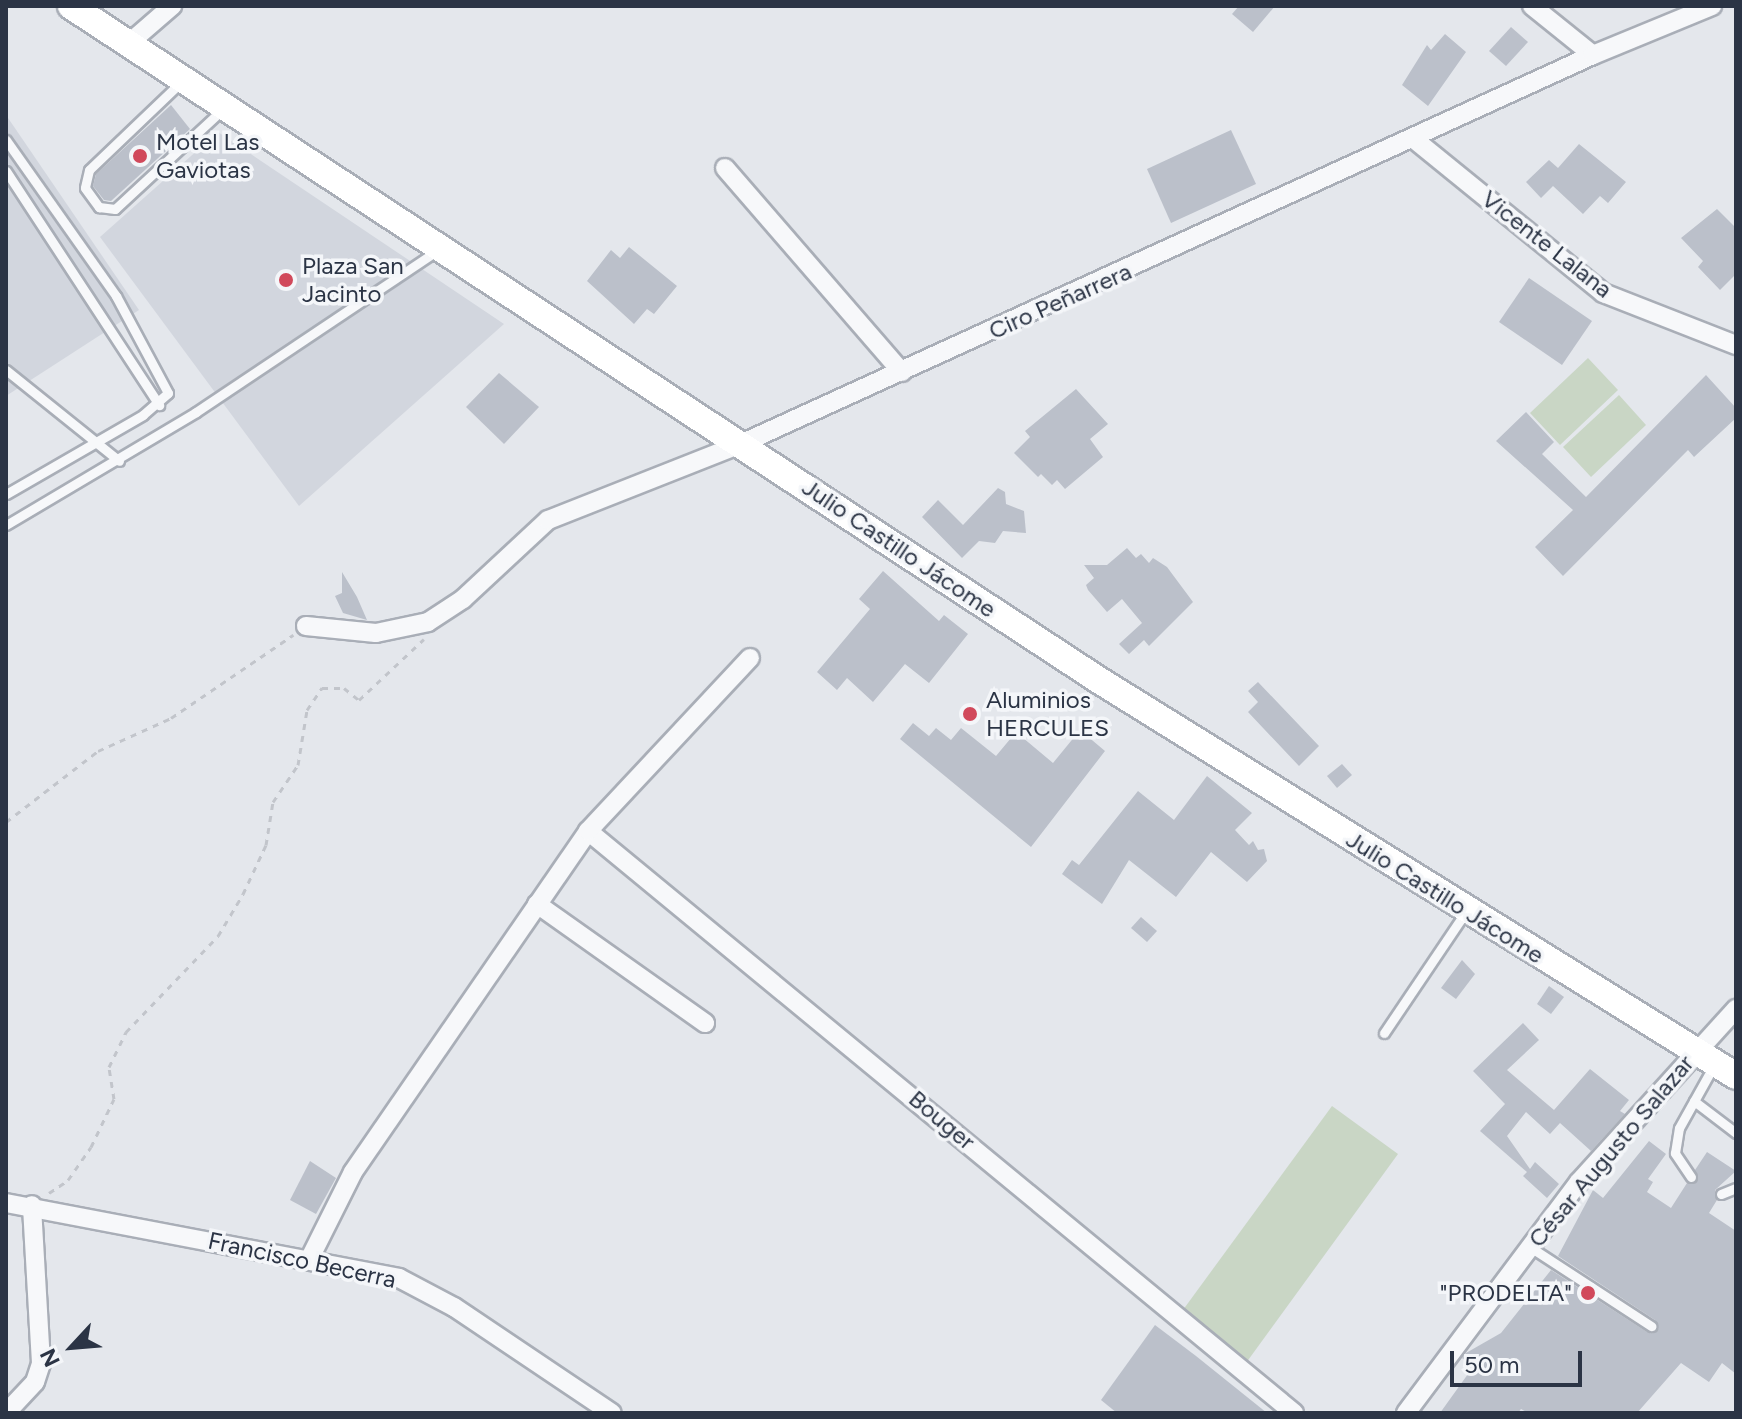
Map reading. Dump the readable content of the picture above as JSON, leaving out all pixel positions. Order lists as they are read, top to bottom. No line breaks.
{"streets":{"main road":["Julio Castillo Jácome"],"street":["Vicente Lalana","Ciro Peñarrera","Bouger","César Augusto Salazar","Francisco Becerra"]},"crossings":[["Vicente Lalana","Ciro Peñarrera"],["Ciro Peñarrera","Julio Castillo Jácome"],["Julio Castillo Jácome","César Augusto Salazar"]],"places":["Motel Las Gaviotas","Plaza San Jacinto","Aluminios HERCULES","\"PRODELTA\""],"scale_bar":"50 m","north":"bottom left"}
